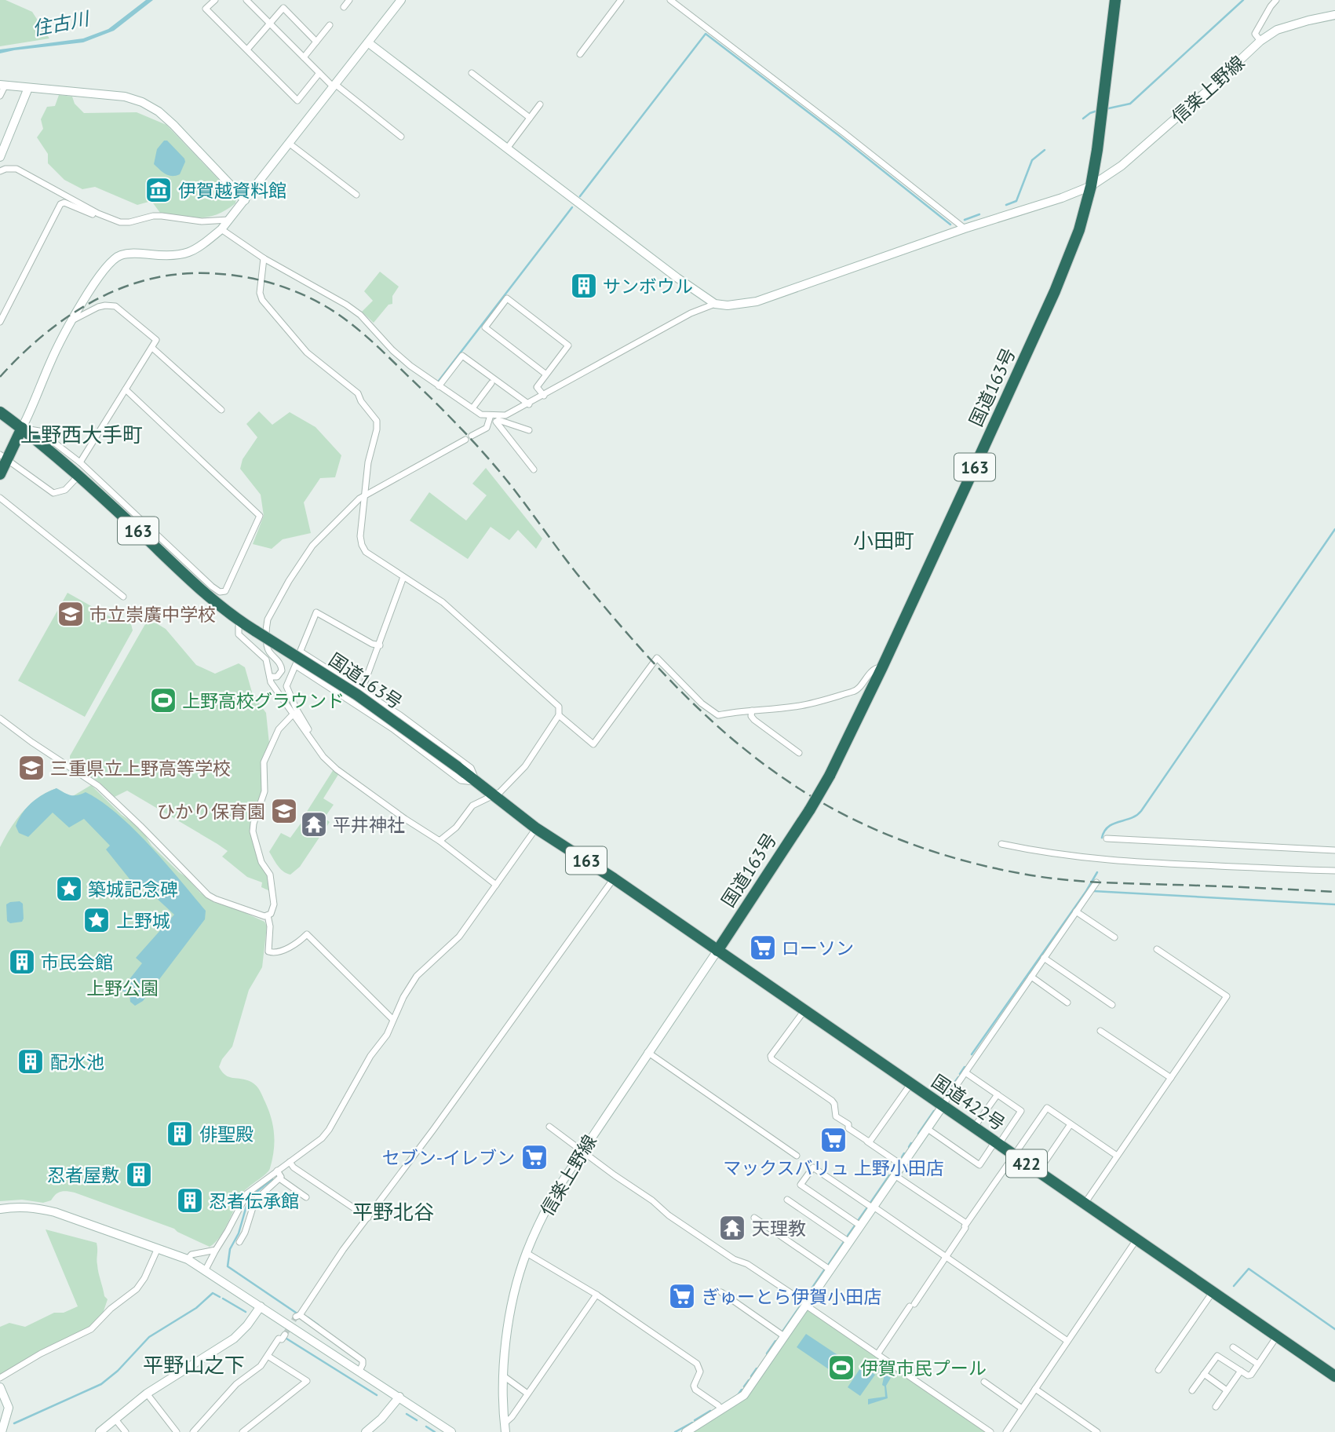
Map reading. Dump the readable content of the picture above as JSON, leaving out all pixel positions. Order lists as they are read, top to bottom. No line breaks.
{"streets":{"highway":["国道163号","163","国道422号","422"],"street":["信楽上野線"]},"crossings":[["信楽上野線","国道163号"],["信楽上野線","国道422号"],["国道163号","国道422号"]],"districts":["上野西大手町","小田町","平野北谷","平野山之下"],"water":["住古川"],"parks":["上野公園"],"places":{"museum":["伊賀越資料館"],"building":["サンボウル","市民会館","配水池","俳聖殿","忍者屋敷","忍者伝承館"],"school or university":["市立崇廣中学校","三重県立上野高等学校","ひかり保育園"],"sports":["上野高校グラウンド","伊賀市民プール"],"temple":["平井神社","天理教"],"place":["築城記念碑","上野城"],"supermarket":["ローソン","マックスバリュ 上野小田店","セブン-イレブン","ぎゅーとら伊賀小田店"]}}
